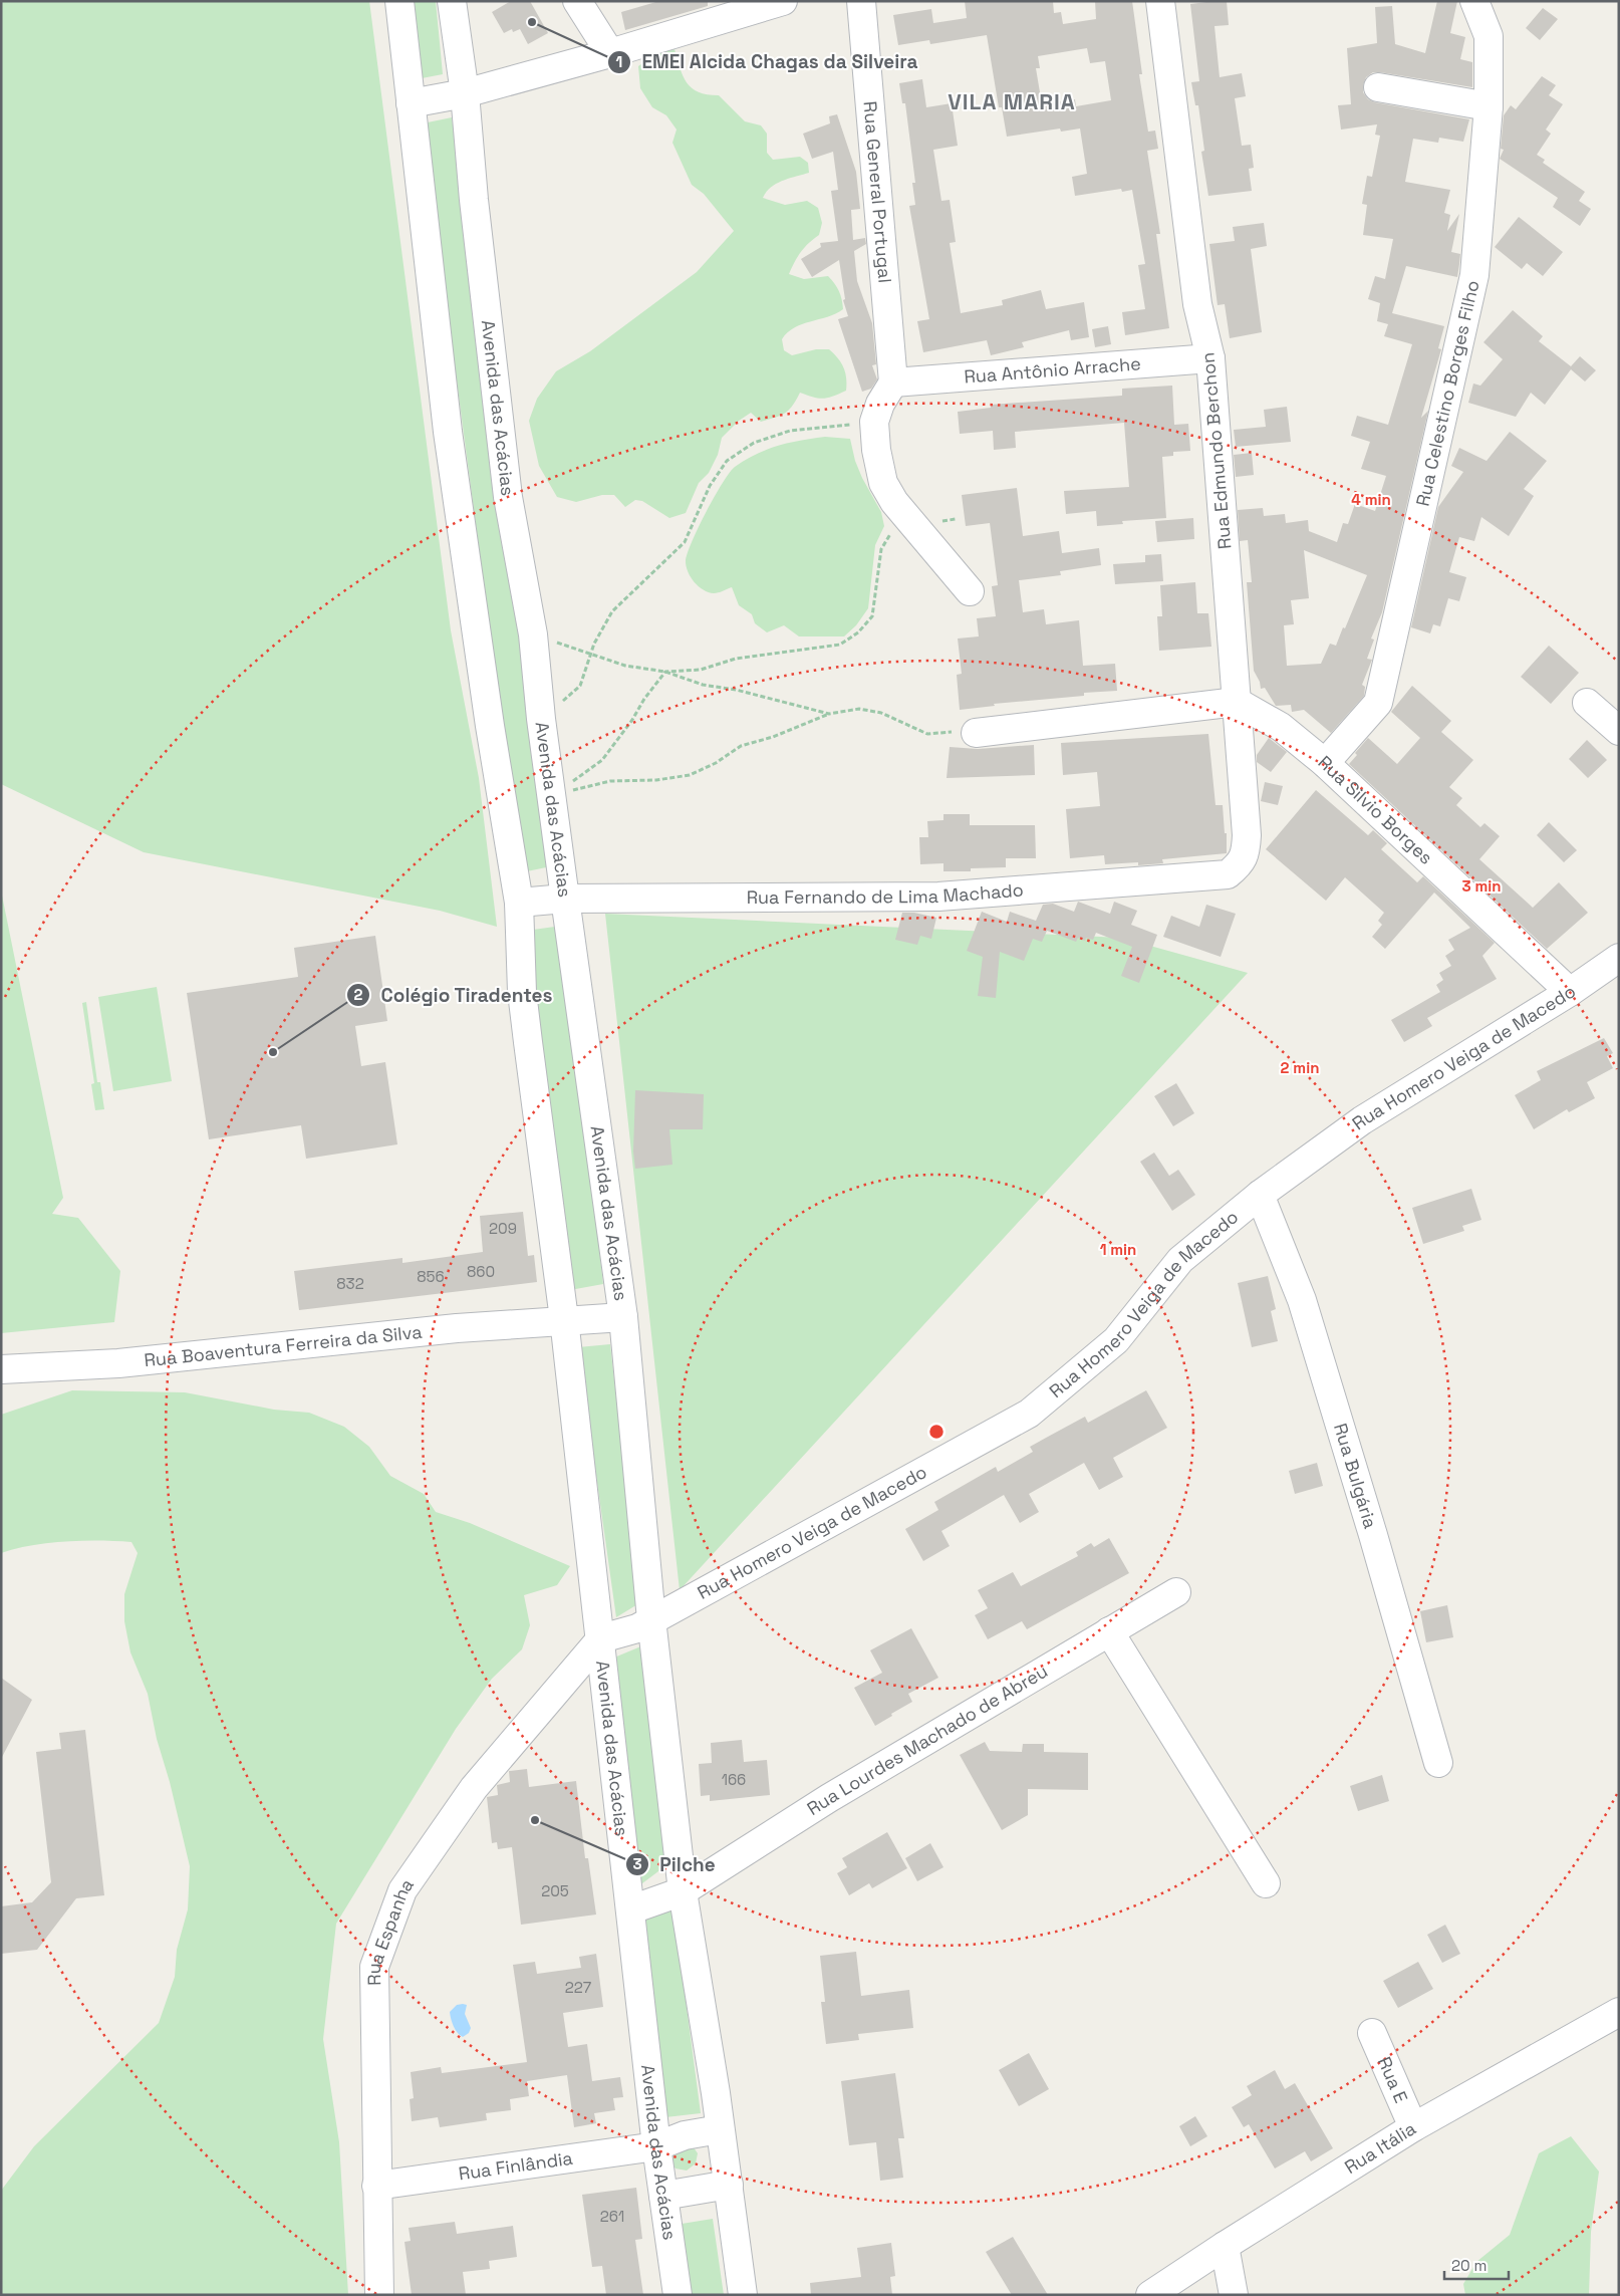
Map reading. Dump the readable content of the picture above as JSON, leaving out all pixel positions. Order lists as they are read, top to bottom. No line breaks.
{"streets":{"street":["Rua General Portugal","Rua Antônio Arrache","Rua Celestino Borges Filho","Avenida das Acácias","Rua Edmundo Berchon","Rua Silvio Borges","Rua Fernando de Lima Machado","Rua Homero Veiga de Macedo","Rua Boaventura Ferreira da Silva","Rua Bulgária","Rua Lourdes Machado de Abreu","Rua Espanha","Rua E","Rua Itália","Rua Finlândia"]},"crossings":[["Rua General Portugal","Rua Antônio Arrache"],["Rua Antônio Arrache","Rua Edmundo Berchon"],["Rua Celestino Borges Filho","Rua Silvio Borges"],["Avenida das Acácias","Rua Fernando de Lima Machado"],["Avenida das Acácias","Rua Homero Veiga de Macedo"],["Avenida das Acácias","Rua Boaventura Ferreira da Silva"],["Avenida das Acácias","Rua Lourdes Machado de Abreu"],["Avenida das Acácias","Rua Espanha"],["Avenida das Acácias","Rua Finlândia"],["Rua Edmundo Berchon","Rua Silvio Borges"],["Rua Edmundo Berchon","Rua Fernando de Lima Machado"],["Rua Silvio Borges","Rua Homero Veiga de Macedo"],["Rua Homero Veiga de Macedo","Rua Bulgária"],["Rua Homero Veiga de Macedo","Rua Espanha"],["Rua Espanha","Rua Finlândia"],["Rua E","Rua Itália"]],"districts":["VILA MARIA"],"places":["EMEI Alcida Chagas da Silveira","Colégio Tiradentes","Pilche"],"house_numbers":["209","860","856","832","166","205","227","261"],"scale_bar":"20 m","rings":["4 min","3 min","2 min","1 min"]}
